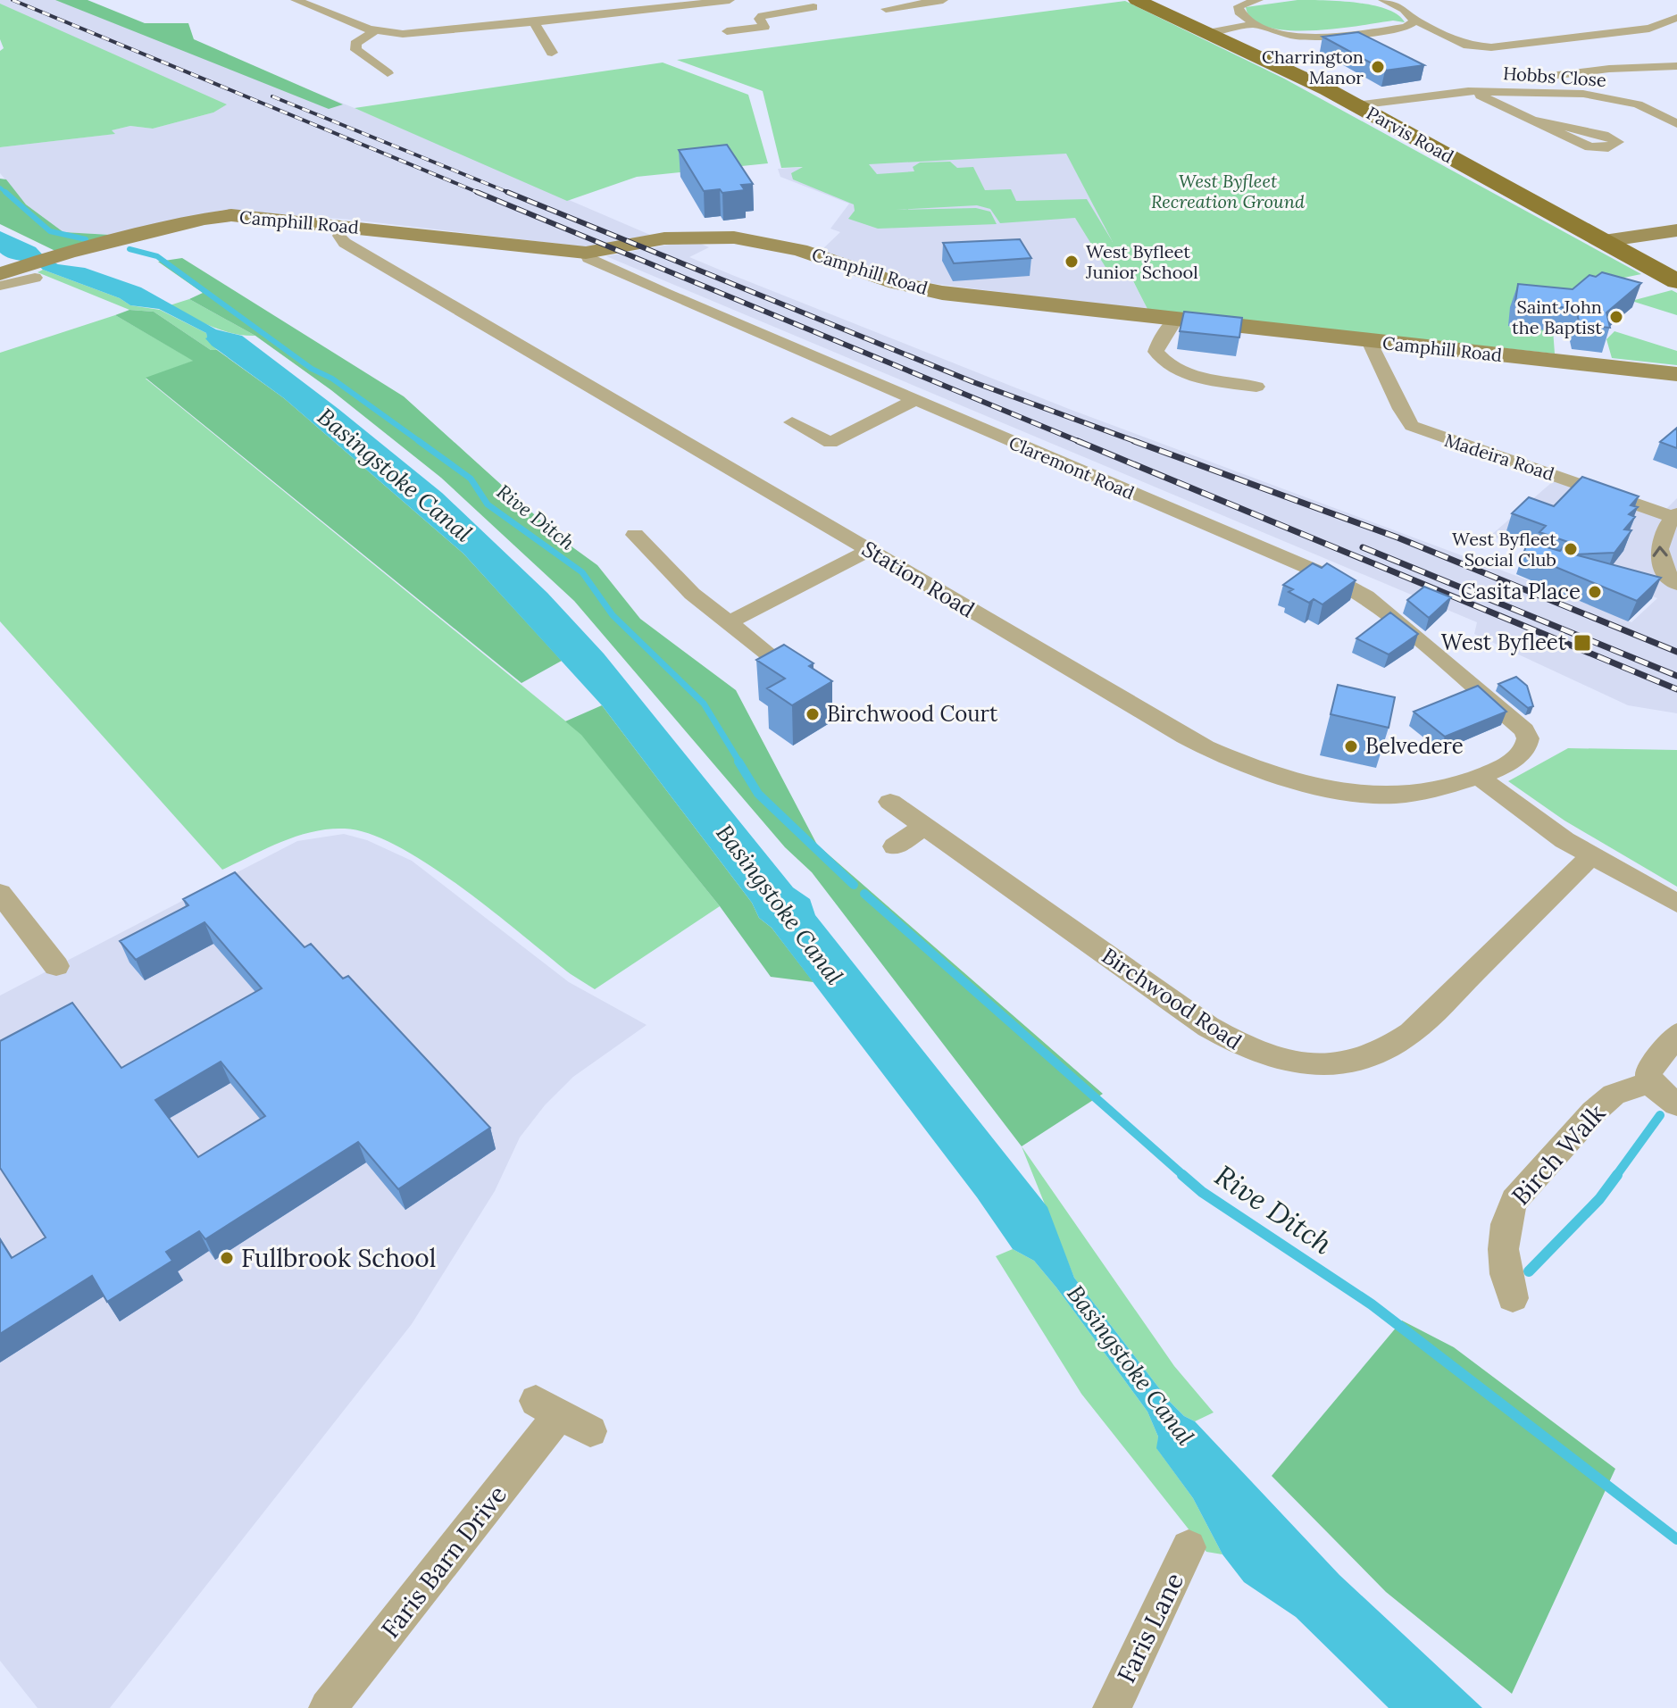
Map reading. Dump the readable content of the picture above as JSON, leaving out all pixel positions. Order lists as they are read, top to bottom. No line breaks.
{"streets":{"main road":["Parvis Road"],"street":["Hobbs Close","Camphill Road","Madeira Road","Claremont Road","Station Road","Birchwood Road","Birch Walk","Faris Barn Drive","Faris Lane"]},"crossings":[["Hobbs Close","Parvis Road"],["Camphill Road","Madeira Road"],["Camphill Road","Claremont Road"],["Camphill Road","Station Road"],["Claremont Road","Station Road"]],"water":["Basingstoke Canal","Rive Ditch"],"parks":["West Byfleet Recreation Ground"],"places":{"other":["Charrington Manor","West Byfleet Junior School","Saint John the Baptist","West Byfleet Social Club","Casita Place","Birchwood Court","Belvedere","Fullbrook School"],"transit":["West Byfleet"]}}
